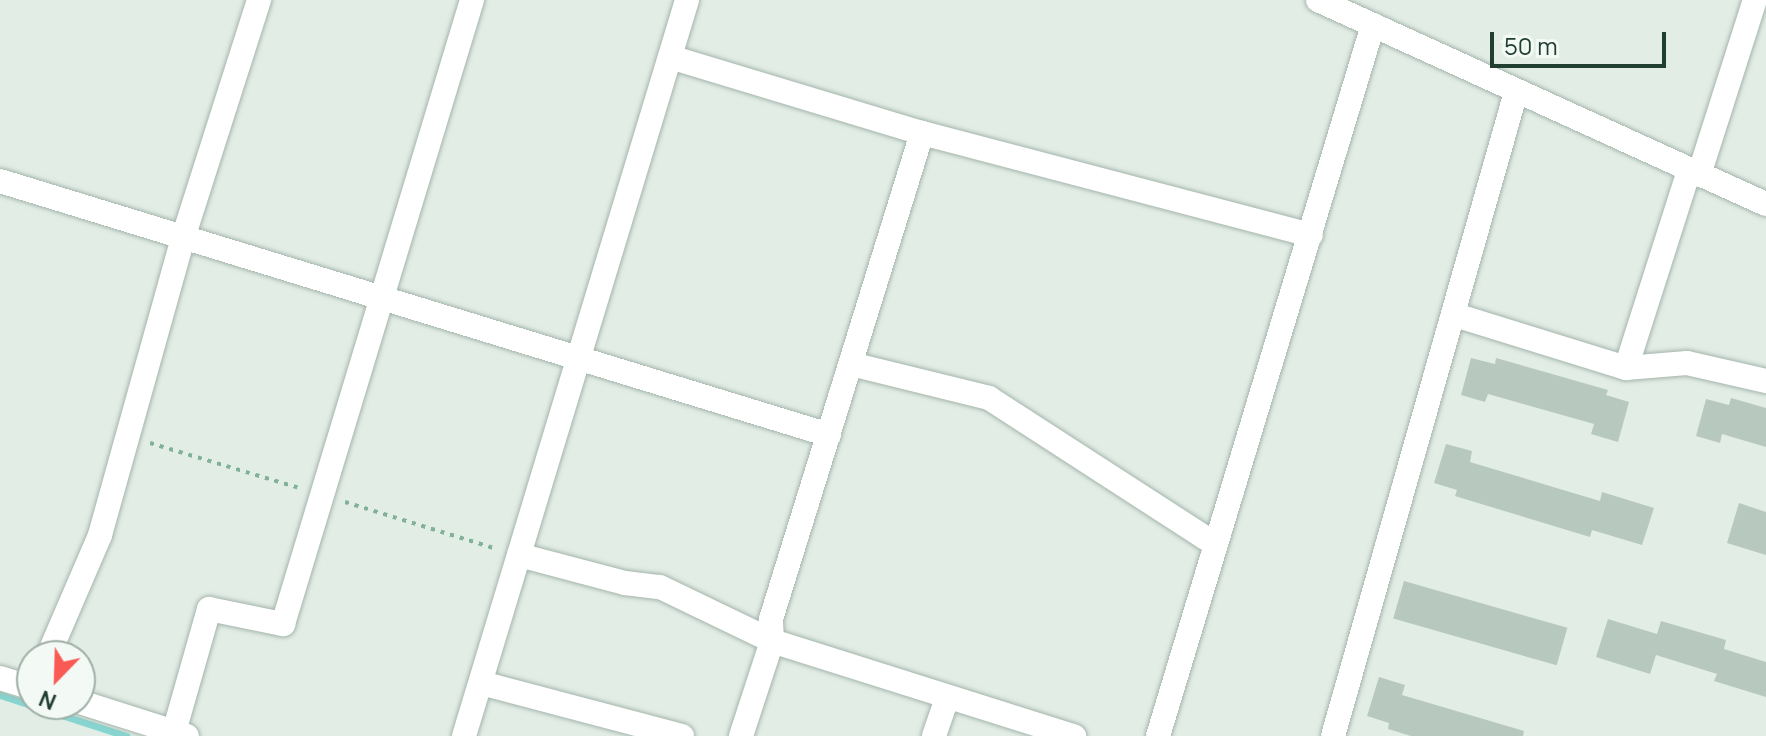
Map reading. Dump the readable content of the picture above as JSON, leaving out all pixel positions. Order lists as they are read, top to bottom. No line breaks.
{"scale_bar":"50 m","north":"bottom left"}
